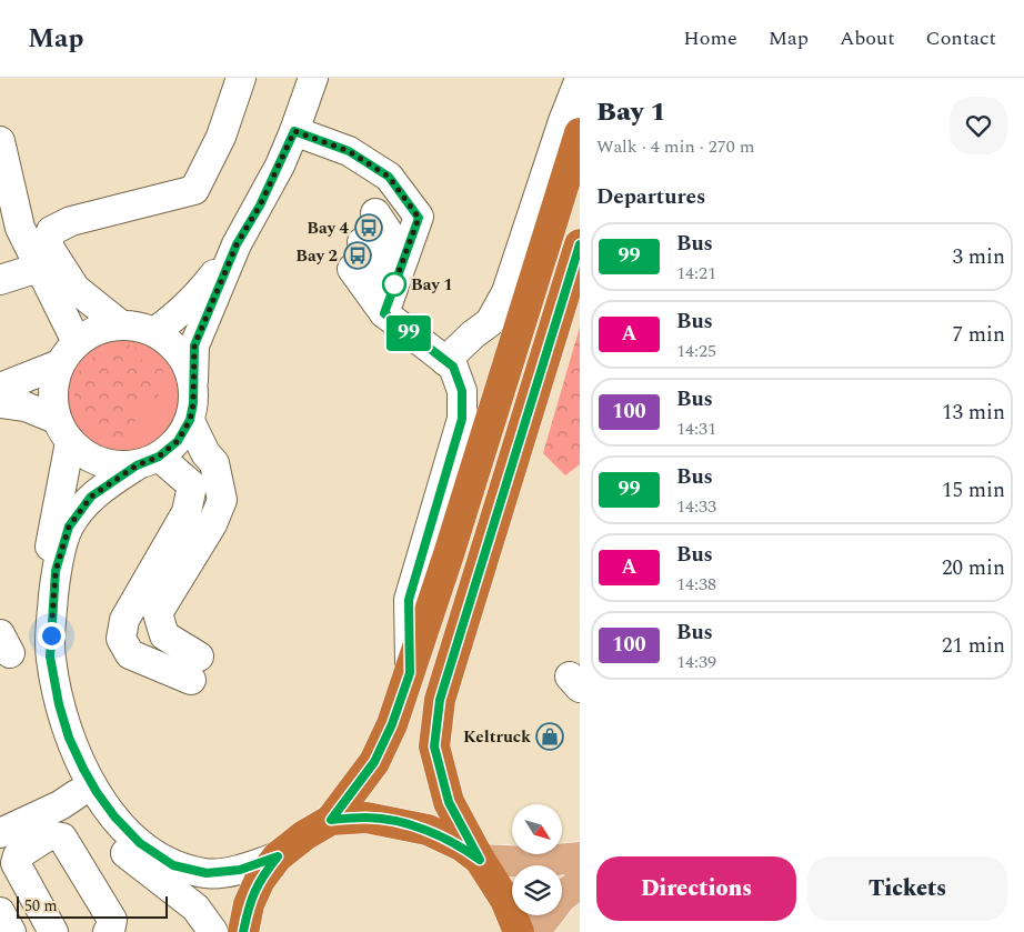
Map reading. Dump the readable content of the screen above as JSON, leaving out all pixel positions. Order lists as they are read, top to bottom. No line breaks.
{"places":{"bus stop":["Bay 4","Bay 2"],"other":["Bay 1"],"shop":["Keltruck"]},"lines":["bus line 99"],"scale_bar":"50 m","north":"bottom right","page":{"header":"Map","nav":["Home","Map","About","Contact"],"on_map":"99","heading":[["Bay 1","Walk · 4 min · 270 m"],"Departures"],"list":[{"mark":"99","name":"Bus","note":"14:21","value":"3 min"},{"mark":"A","name":"Bus","note":"14:25","value":"7 min"},{"mark":"100","name":"Bus","note":"14:31","value":"13 min"},{"mark":"99","name":"Bus","note":"14:33","value":"15 min"},{"mark":"A","name":"Bus","note":"14:38","value":"20 min"},{"mark":"100","name":"Bus","note":"14:39","value":"21 min"}],"buttons":["Directions","Tickets"],"scale":"50 m"}}
